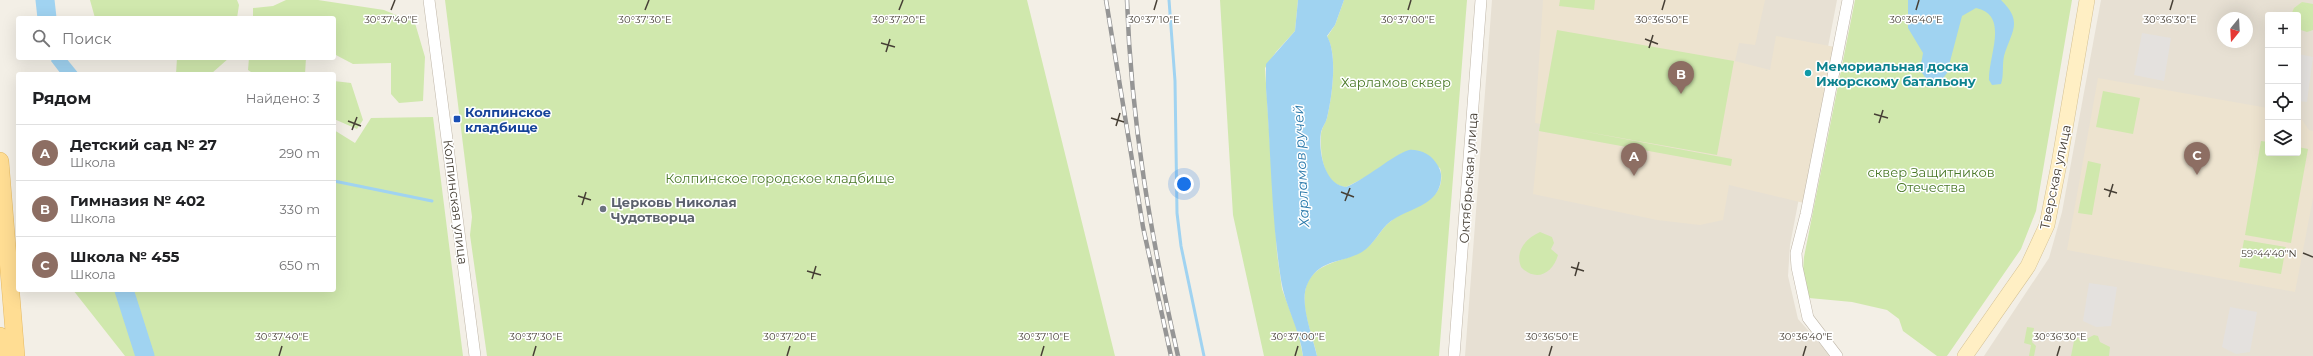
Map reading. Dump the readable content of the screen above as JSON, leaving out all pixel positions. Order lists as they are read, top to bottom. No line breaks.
{"streets":{"street":["Тверская улица","Октябрьская улица","Колпинская улица"]},"water":["Харламов ручей"],"parks":["Харламов сквер","сквер Защитников Отечества","Колпинское городское кладбище"],"places":{"other":["Мемориальная доска Ижорскому батальону","Церковь Николая Чудотворца"],"transit":["Колпинское кладбище"]},"north":"bottom","page":{"map_buttons":["+","−"],"search":"Поиск","pins":["B","C","A"],"heading":["Рядом","Найдено: 3"],"list":[{"mark":"A","name":"Детский сад № 27","note":"Школа","value":"290 m"},{"mark":"B","name":"Гимназия № 402","note":"Школа","value":"330 m"},{"mark":"C","name":"Школа № 455","note":"Школа","value":"650 m"}]},"coordinates":["30°37'40\"E","30°37'30\"E","30°37'20\"E","30°37'10\"E","30°37'00\"E","30°36'50\"E","30°36'40\"E","30°36'30\"E","59°44'40\"N"]}
